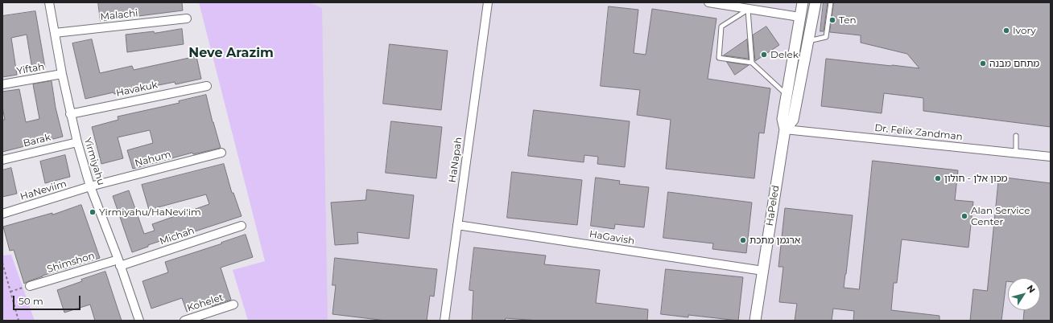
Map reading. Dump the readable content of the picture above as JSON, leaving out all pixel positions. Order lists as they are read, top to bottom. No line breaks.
{"streets":{"street":["Malachi","Yiftah","Havakuk","Dr. Felix Zandman","Barak","Nahum","HaNapah","Yirmiyahu","HaNeviim","HaPeled","Michah","HaGavish","Shimshon","Kohelet"]},"crossings":[["Malachi","Yirmiyahu"],["Yiftah","Yirmiyahu"],["Havakuk","Yirmiyahu"],["Dr. Felix Zandman","HaPeled"],["Barak","Yirmiyahu"],["Nahum","Yirmiyahu"],["Nahum","HaNeviim"],["HaNapah","HaGavish"],["Yirmiyahu","HaNeviim"],["Yirmiyahu","Michah"],["Yirmiyahu","Shimshon"],["HaPeled","HaGavish"],["Michah","Shimshon"]],"districts":["Neve Arazim"],"places":["Ten","Ivory","Delek","מתחם מבנה","מכון אלן - חולון","Yirmiyahu/HaNevi'im","Alan Service Center","ארגמן מתכת"],"scale_bar":"50 m","north":"top right"}
